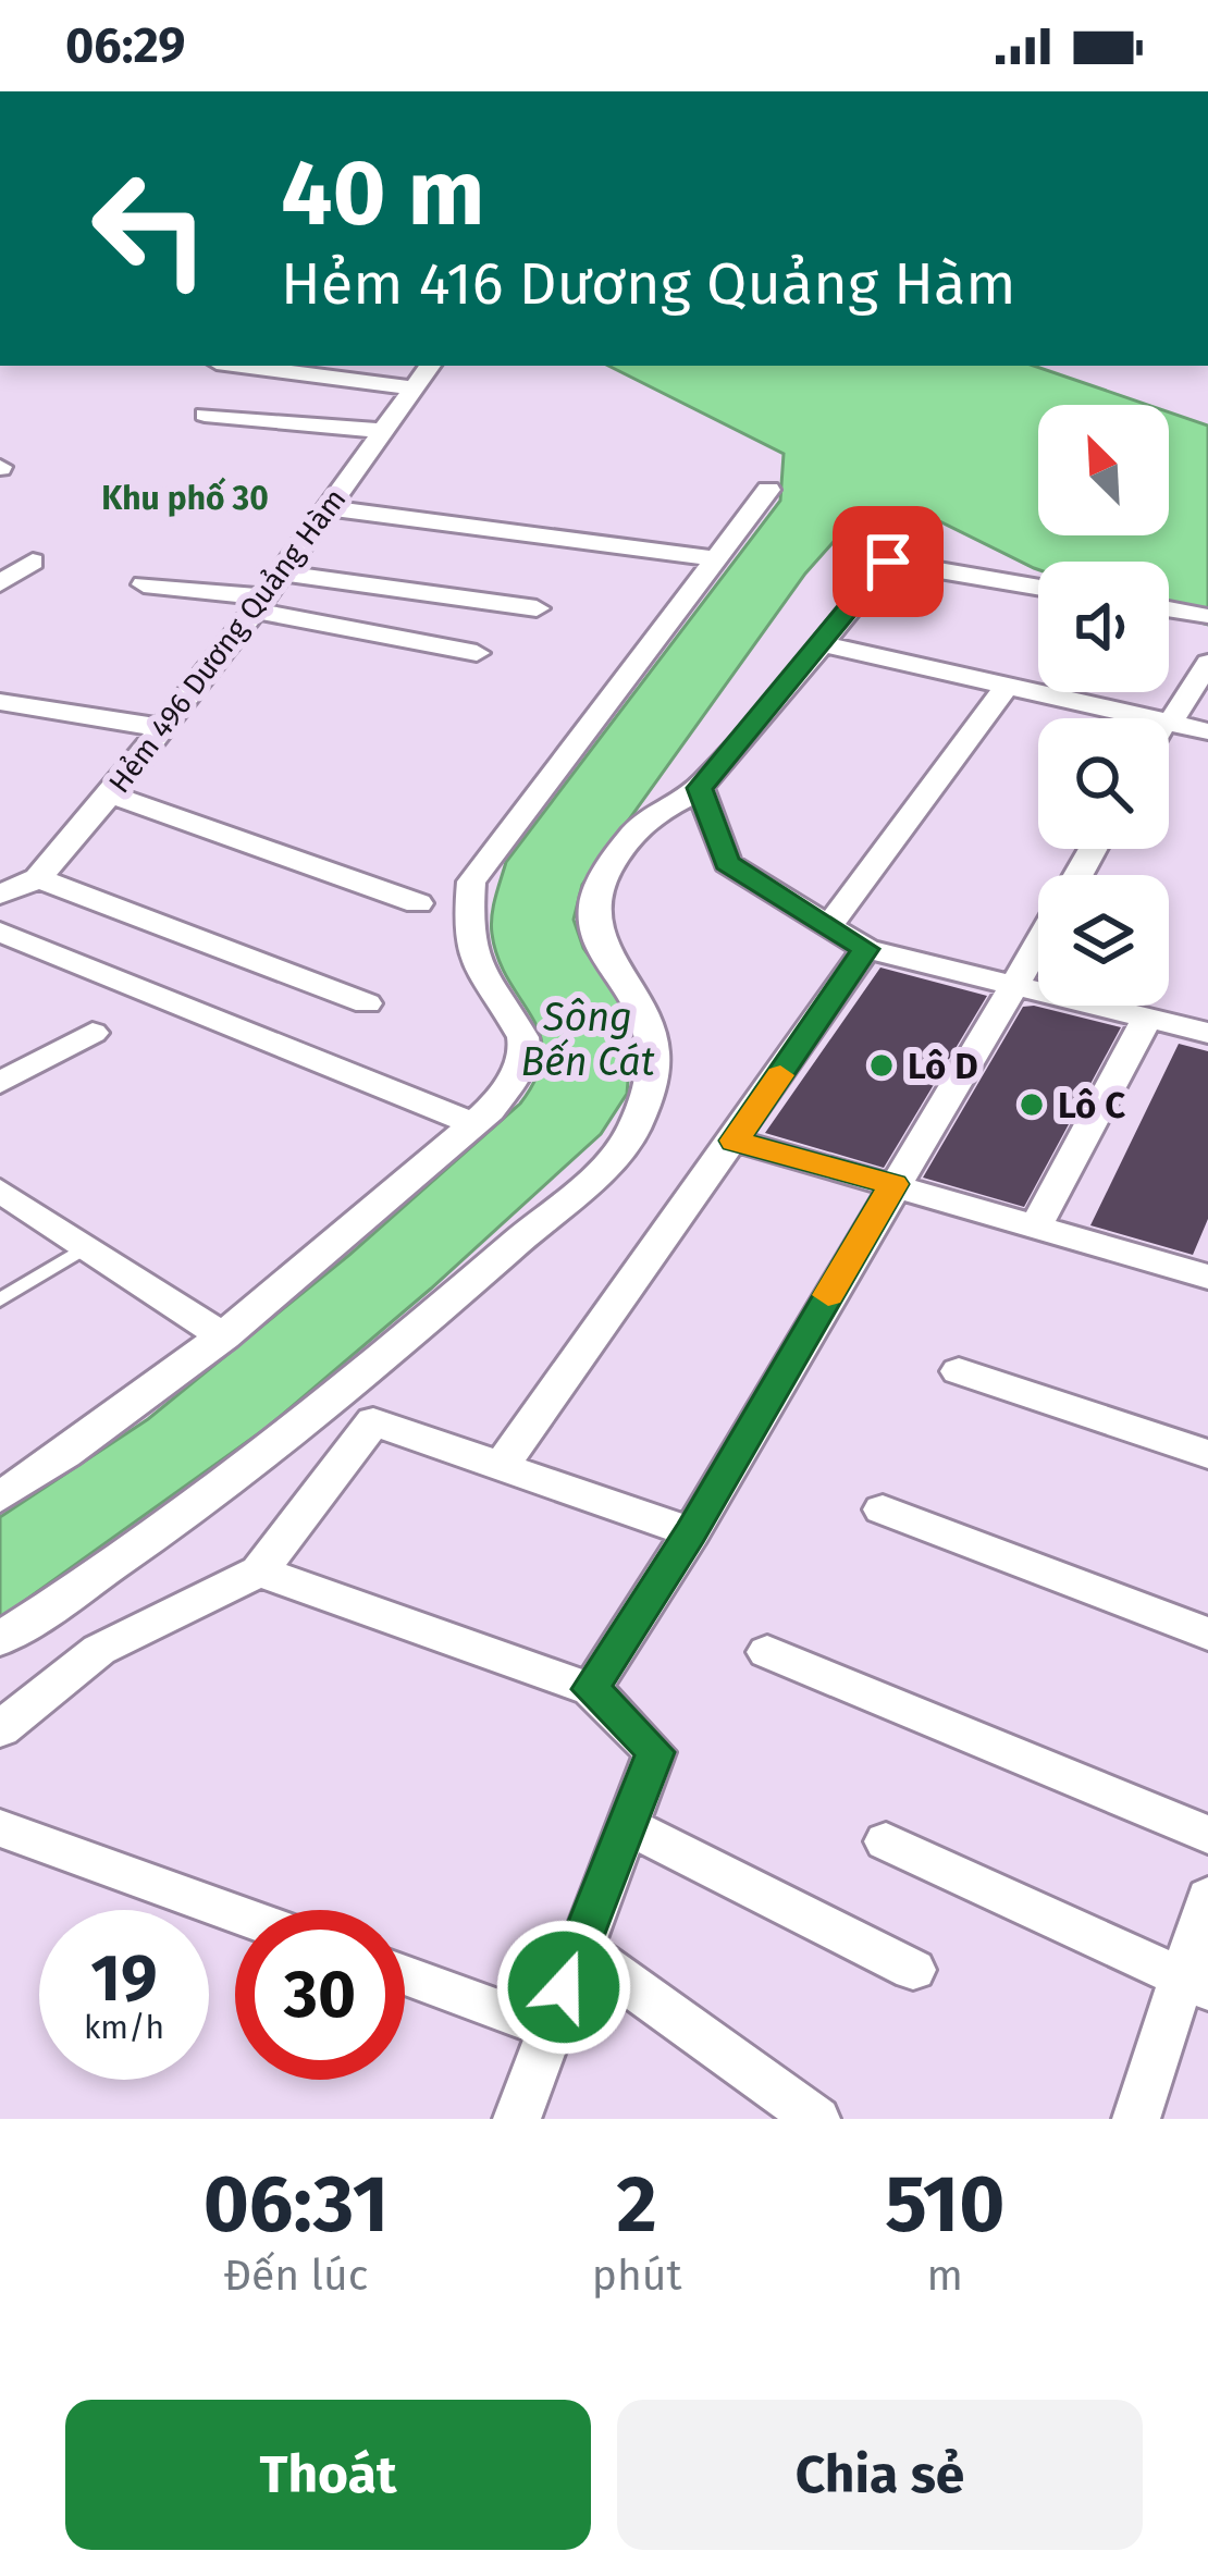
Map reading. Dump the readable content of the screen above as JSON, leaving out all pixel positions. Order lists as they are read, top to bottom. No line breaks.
{"streets":{"street":["Hẻm 496 Dương Quảng Hàm"]},"districts":["Khu phố 30"],"water":["Sông Bến Cát"],"places":["Lô D","Lô C"],"north":"top left","page":{"status":"06:29","turn":["40 m","Hẻm 416 Dương Quảng Hàm"],"speed":"19 km/h","limit":"30","eta":["06:31","Đến lúc","2","phút","510","m"],"buttons":["Thoát","Chia sẻ"]}}
